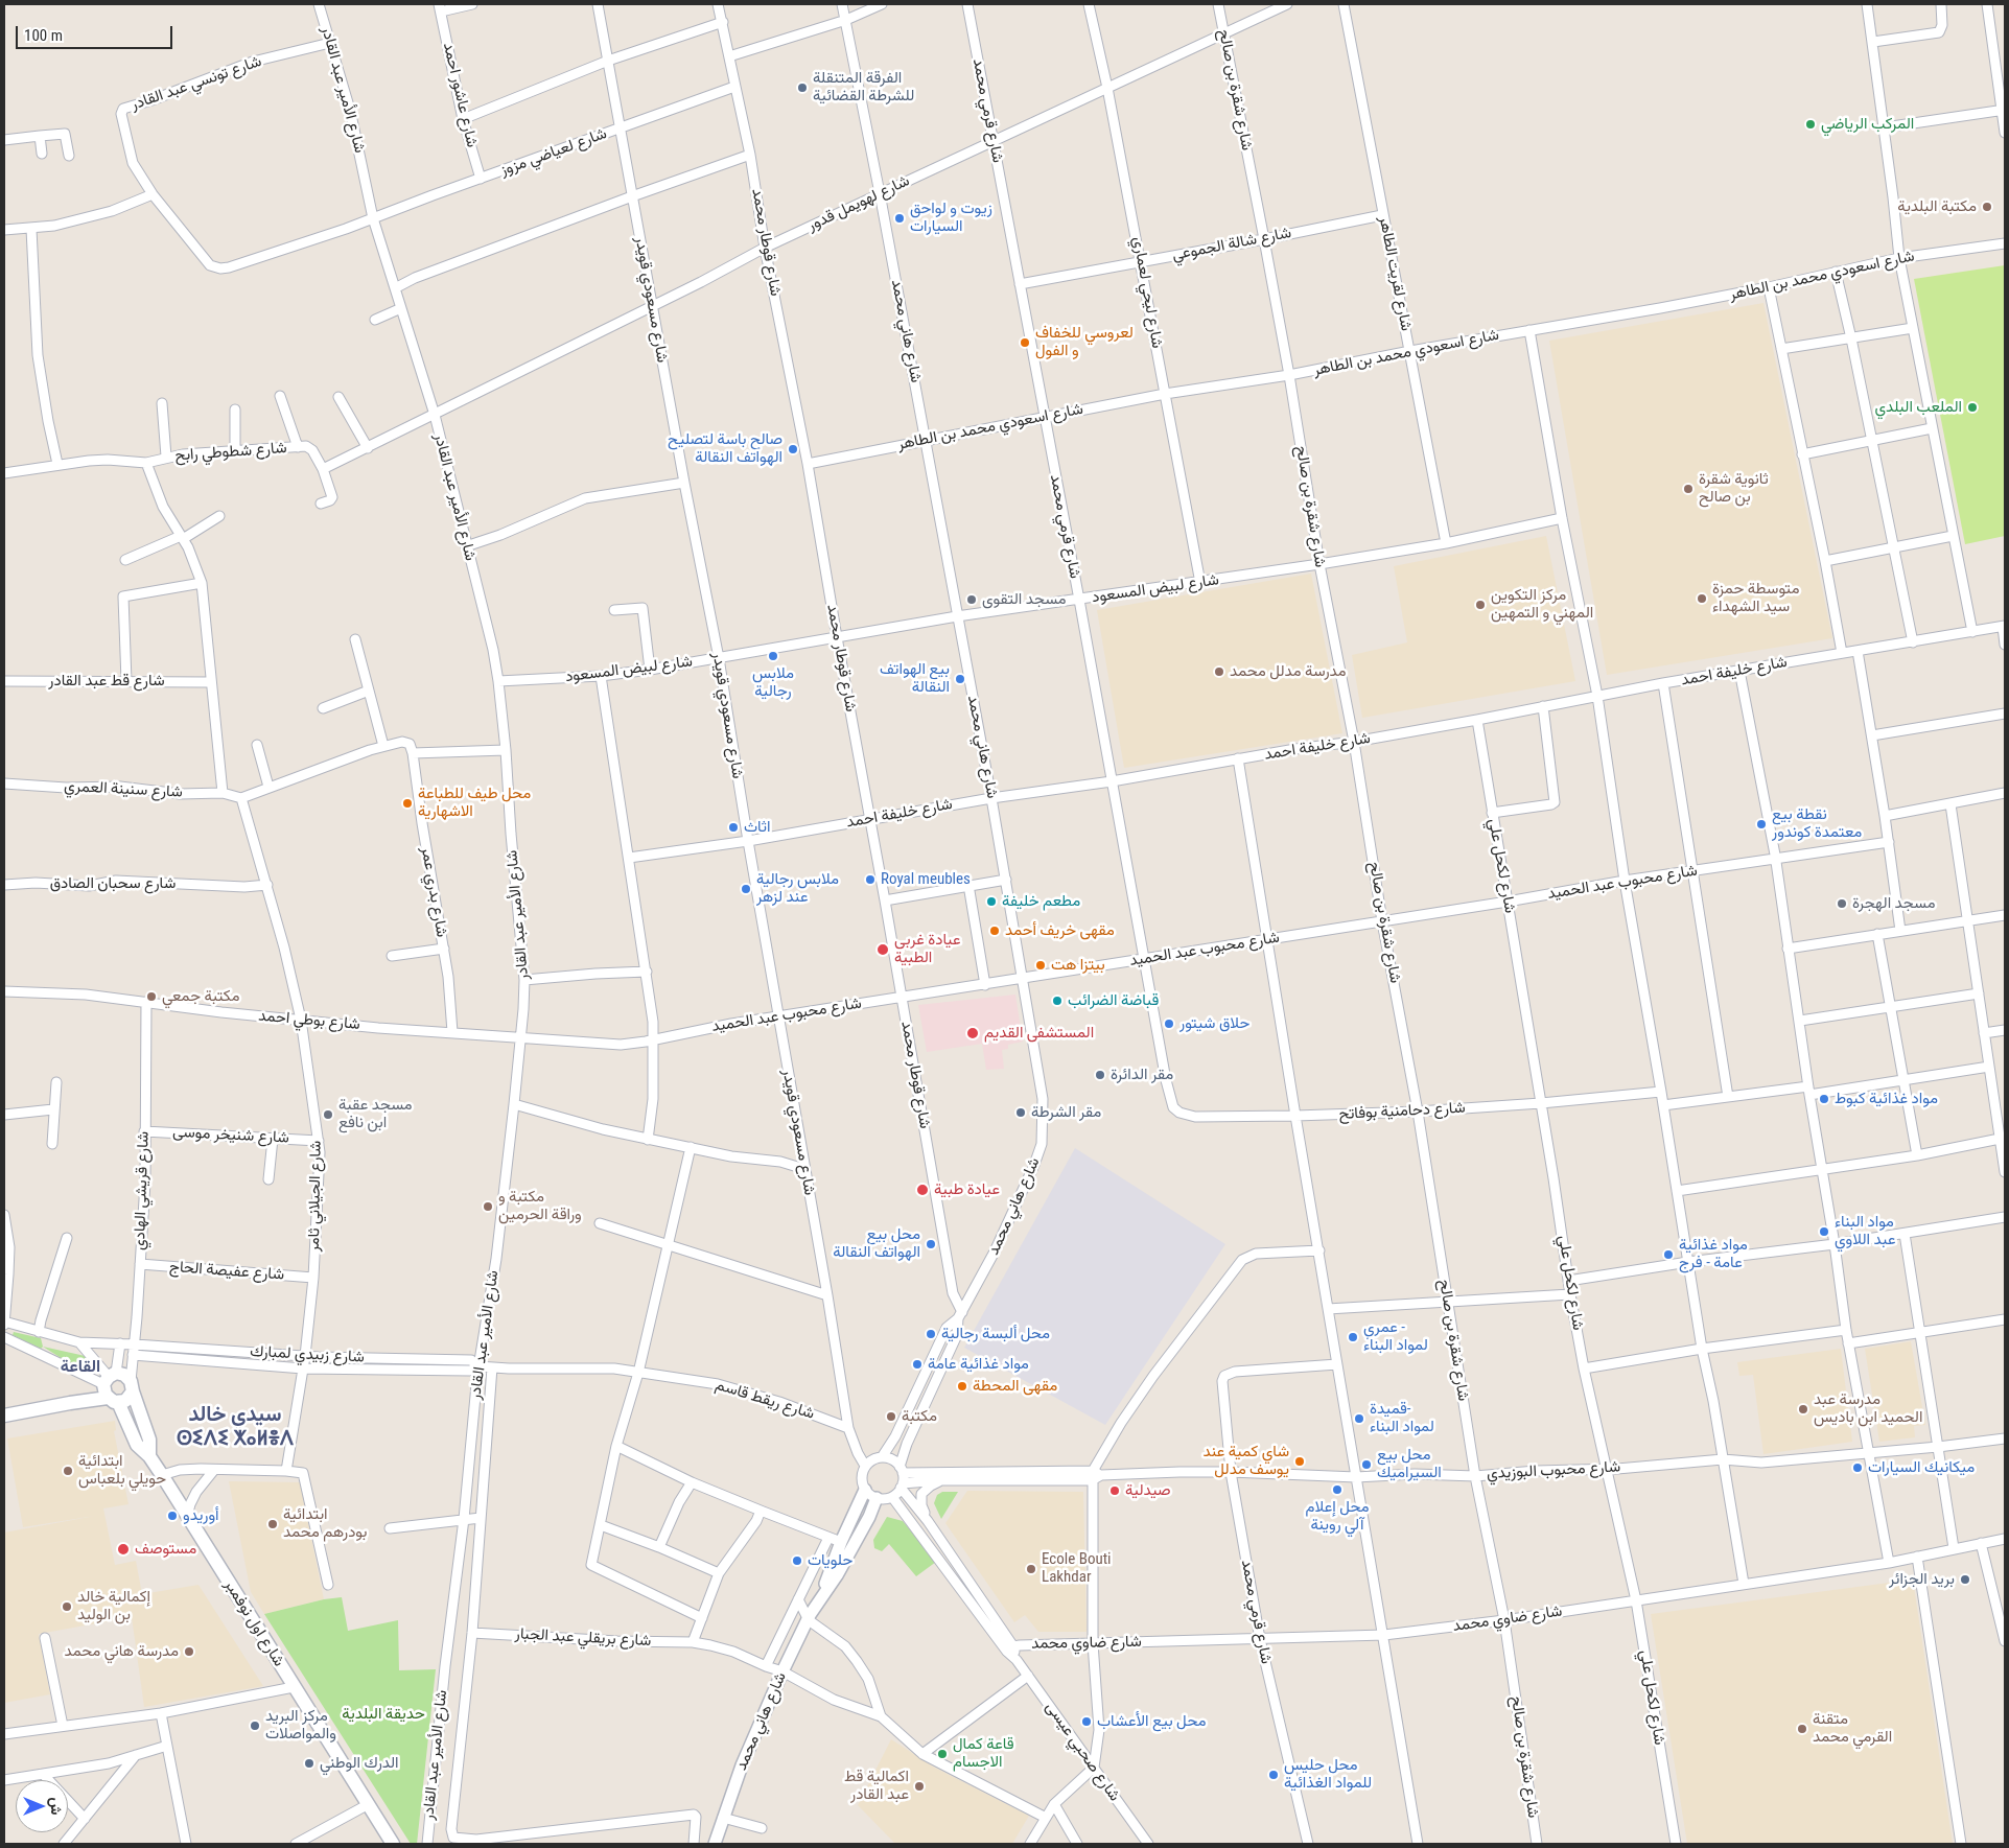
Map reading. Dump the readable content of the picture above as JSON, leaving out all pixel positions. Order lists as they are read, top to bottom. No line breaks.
{"streets":{"main road":["شارع اول نوفمبر"],"street":["شارع تونسي عبد القادر","شارع الأمير عبد القادر","شارع شقرة بن صالح","شارع عاشور احمد","شارع قرمي محمد","شارع لعياضي مزوز","شارع لهويمل قدور","شارع قوطار محمد","شارع شالة الجموعي","شارع لقريت الطاهر","شارع اسعودي محمد بن الطاهر","شارع ليحي لعماري","شارع مسعودي قويدر","شارع هاني محمد","شارع شطوطي رابح","شارع لبيض المسعود","شارع خليفة احمد","شارع قط عبد القادر","شارع سنينة العمري","شارع لكحل علي","شارع محبوب عبد الحميد","شارع سحبان الصادق","شارع بدري عمر","شارع بوطي احمد","شارع دحامنية بوفاتح","شارع شنيخر موسى","شارع قريشي الهادي","شارع الجيلاني ثامر","شارع عفيصة الحاج","شارع زبيدي لمبارك","شارع ريقط قاسم","شارع محبوب البوزيدي","شارع ضاوي محمد","شارع بريقلي عبد الجبار","شارع صحبي عيسى"]},"crossings":[["شارع تونسي عبد القادر","شارع الأمير عبد القادر"],["شارع تونسي عبد القادر","شارع لعياضي مزوز"],["شارع الأمير عبد القادر","شارع لعياضي مزوز"],["شارع الأمير عبد القادر","شارع لهويمل قدور"],["شارع الأمير عبد القادر","شارع لبيض المسعود"],["شارع الأمير عبد القادر","شارع محبوب عبد الحميد"],["شارع الأمير عبد القادر","شارع بوطي احمد"],["شارع الأمير عبد القادر","شارع زبيدي لمبارك"],["شارع الأمير عبد القادر","شارع ريقط قاسم"],["شارع الأمير عبد القادر","شارع بريقلي عبد الجبار"],["شارع شقرة بن صالح","شارع لهويمل قدور"],["شارع شقرة بن صالح","شارع شالة الجموعي"],["شارع شقرة بن صالح","شارع اسعودي محمد بن الطاهر"],["شارع شقرة بن صالح","شارع لبيض المسعود"],["شارع شقرة بن صالح","شارع خليفة احمد"],["شارع شقرة بن صالح","شارع محبوب عبد الحميد"],["شارع شقرة بن صالح","شارع دحامنية بوفاتح"],["شارع شقرة بن صالح","شارع محبوب البوزيدي"],["شارع شقرة بن صالح","شارع ضاوي محمد"],["شارع عاشور احمد","شارع لعياضي مزوز"],["شارع قرمي محمد","شارع لهويمل قدور"],["شارع قرمي محمد","شارع شالة الجموعي"],["شارع قرمي محمد","شارع اسعودي محمد بن الطاهر"],["شارع قرمي محمد","شارع لبيض المسعود"],["شارع قرمي محمد","شارع خليفة احمد"],["شارع قرمي محمد","شارع محبوب عبد الحميد"],["شارع قرمي محمد","شارع دحامنية بوفاتح"],["شارع قرمي محمد","شارع محبوب البوزيدي"],["شارع قرمي محمد","شارع ضاوي محمد"],["شارع لعياضي مزوز","شارع قوطار محمد"],["شارع لعياضي مزوز","شارع مسعودي قويدر"],["شارع لهويمل قدور","شارع قوطار محمد"],["شارع لهويمل قدور","شارع ليحي لعماري"],["شارع لهويمل قدور","شارع مسعودي قويدر"],["شارع لهويمل قدور","شارع هاني محمد"],["شارع قوطار محمد","شارع اسعودي محمد بن الطاهر"],["شارع قوطار محمد","شارع هاني محمد"],["شارع قوطار محمد","شارع لبيض المسعود"],["شارع قوطار محمد","شارع خليفة احمد"],["شارع قوطار محمد","شارع محبوب عبد الحميد"],["شارع شالة الجموعي","شارع لقريت الطاهر"],["شارع شالة الجموعي","شارع ليحي لعماري"],["شارع لقريت الطاهر","شارع اسعودي محمد بن الطاهر"],["شارع لقريت الطاهر","شارع لبيض المسعود"],["شارع اسعودي محمد بن الطاهر","شارع ليحي لعماري"],["شارع اسعودي محمد بن الطاهر","شارع هاني محمد"],["شارع ليحي لعماري","شارع لبيض المسعود"],["شارع مسعودي قويدر","شارع لبيض المسعود"],["شارع مسعودي قويدر","شارع خليفة احمد"],["شارع مسعودي قويدر","شارع محبوب عبد الحميد"],["شارع مسعودي قويدر","شارع ريقط قاسم"],["شارع هاني محمد","شارع لبيض المسعود"],["شارع هاني محمد","شارع خليفة احمد"],["شارع هاني محمد","شارع محبوب عبد الحميد"],["شارع هاني محمد","شارع بريقلي عبد الجبار"],["شارع هاني محمد","شارع صحبي عيسى"],["شارع خليفة احمد","شارع لكحل علي"],["شارع سنينة العمري","شارع الجيلاني ثامر"],["شارع لكحل علي","شارع محبوب عبد الحميد"],["شارع لكحل علي","شارع دحامنية بوفاتح"],["شارع لكحل علي","شارع محبوب البوزيدي"],["شارع لكحل علي","شارع ضاوي محمد"],["شارع محبوب عبد الحميد","شارع بوطي احمد"],["شارع سحبان الصادق","شارع الجيلاني ثامر"],["شارع بدري عمر","شارع بوطي احمد"],["شارع بوطي احمد","شارع قريشي الهادي"],["شارع بوطي احمد","شارع الجيلاني ثامر"],["شارع شنيخر موسى","شارع قريشي الهادي"],["شارع شنيخر موسى","شارع الجيلاني ثامر"],["شارع قريشي الهادي","شارع عفيصة الحاج"],["شارع قريشي الهادي","شارع زبيدي لمبارك"],["شارع الجيلاني ثامر","شارع عفيصة الحاج"],["شارع الجيلاني ثامر","شارع زبيدي لمبارك"],["شارع زبيدي لمبارك","شارع ريقط قاسم"],["شارع ضاوي محمد","شارع صحبي عيسى"]],"districts":["القاعة","سيدي خالد ⵙⵉⴷⵉ ⵅⴰⵍⴻⴷ"],"parks":["حديقة البلدية"],"places":["الفرقة المتنقلة للشرطة القضائية","المركب الرياضي","مكتبة البلدية","زيوت و لواحق السيارات","لعروسي للخفاف و الفول","الملعب البلدي","صالح باسة لتصليح الهواتف النقالة","ثانوية شقرة بن صالح","متوسطة حمزة سيد الشهداء","مسجد التقوى","مركز التكوين المهني و التمهين","ملابس رجالية","مدرسة مدلل محمد","بيع الهواتف النقالة","محل طيف للطباعة الاشهارية","نقطة بيع معتمدة كوندور","اثاث","Royal meubles","ملابس رجالية عند لزهر","مطعم خليفة","مسجد الهجرة","مقهى خريف أحمد","عيادة غربي الطبية","بيتزا هت","مكتبة جمعي","قباضة الضرائب","حلاق شيتور","المستشفى القديم","مقر الدائرة","مواد غذائية كبوط","مقر الشرطة","مسجد عقبة ابن نافع","عيادة طبية","مكتبة و وراقة الحرمين","مواد البناء عبد اللاوي","محل بيع الهواتف النقالة","مواد غذائية عامة - فرج","محل ألبسة رجالية","عمري - لمواد البناء","مواد غذائية عامة","مقهى المحطة","مدرسة عبد الحميد ابن باديس","مكتبة","قميدة- لمواد البناء","شاي كمية عند يوسف مدلل","محل بيع السيراميك","ميكانيك السيارات","ابتدائية حويلي بلعباس","محل إعلام آلي روينة","صيدلية","أوريدو","ابتدائية بودرهم محمد","مستوصف","حلويات","Ecole Bouti Lakhdar","بريد الجزائر","إكمالية خالد بن الوليد","مدرسة هاني محمد","محل بيع الأعشاب","مركز البريد والمواصلات","متقنة القرمي محمد","قاعة كمال الاجسام","الدرك الوطني","محل حليس للمواد الغذائية","اكمالية قط عبد القادر"],"scale_bar":"100 m","north":"right"}
